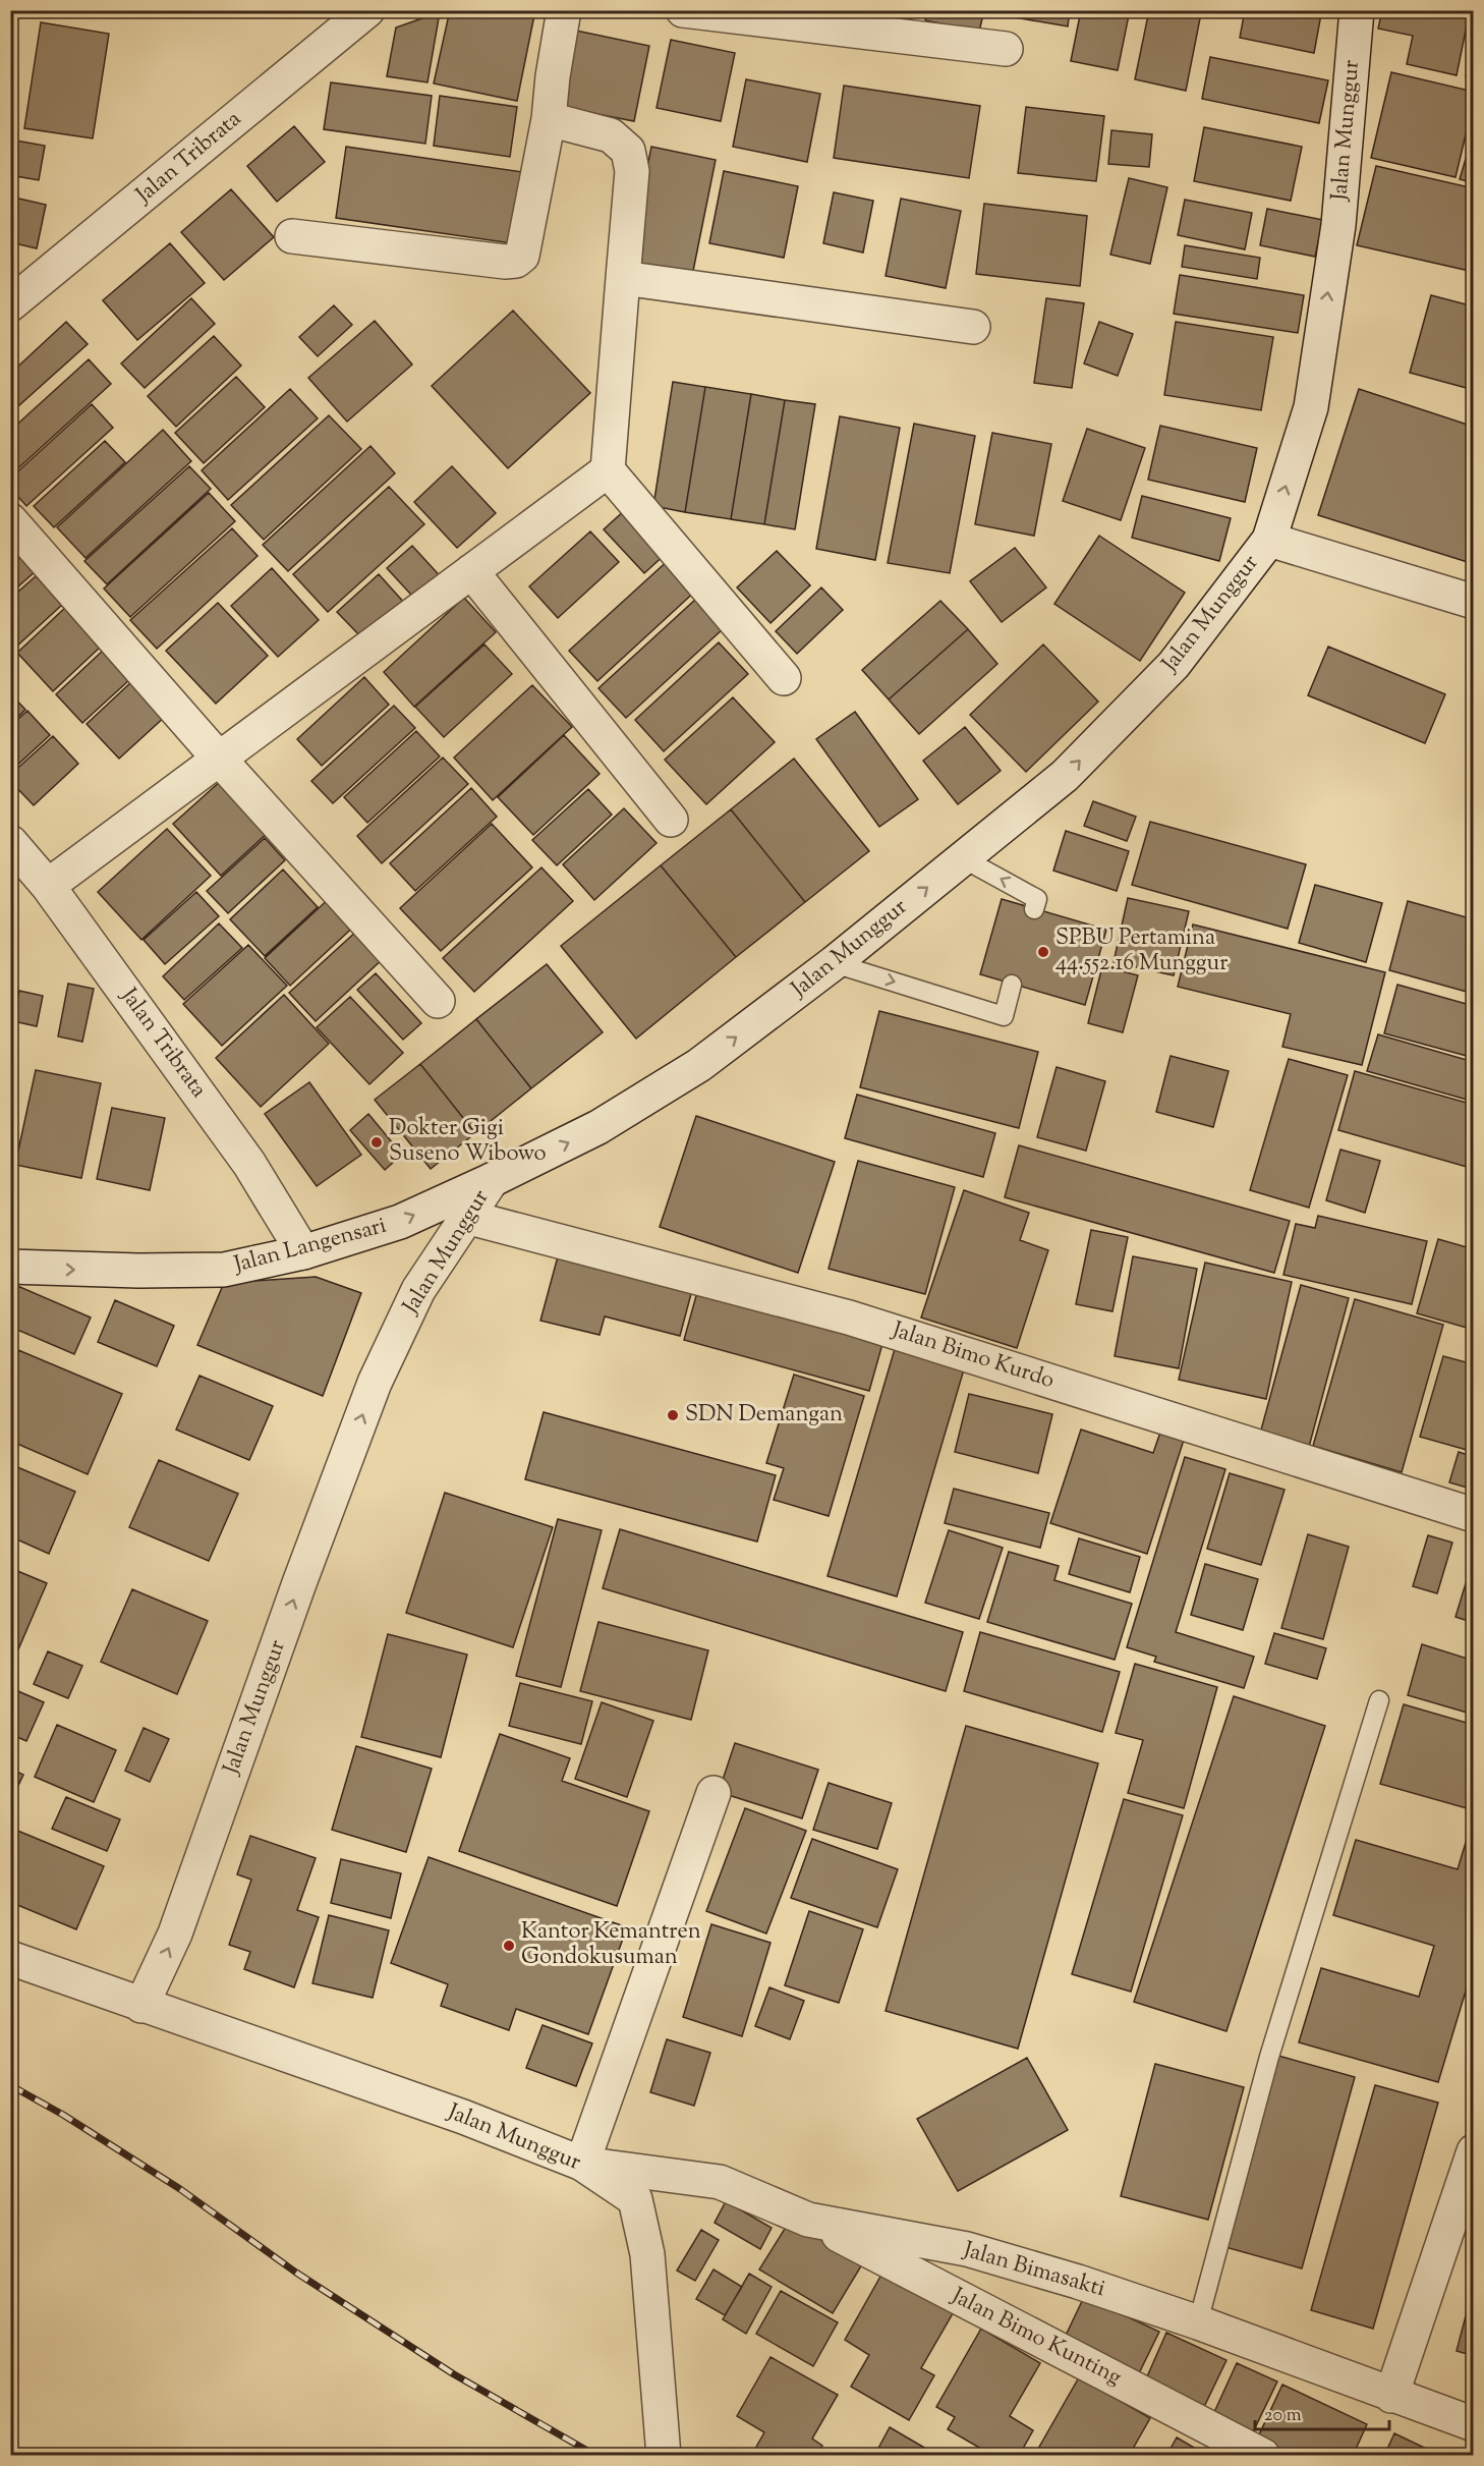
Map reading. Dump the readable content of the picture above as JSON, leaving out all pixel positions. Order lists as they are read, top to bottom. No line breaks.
{"streets":{"street":["Jalan Munggur","Jalan Tribrata","Jalan Langensari","Jalan Bimo Kurdo","Jalan Bimasakti","Jalan Bimo Kunting"]},"crossings":[["Jalan Munggur","Jalan Langensari"],["Jalan Munggur","Jalan Bimo Kurdo"],["Jalan Munggur","Jalan Bimasakti"],["Jalan Tribrata","Jalan Langensari"],["Jalan Bimasakti","Jalan Bimo Kunting"]],"one_way":["Jalan Munggur","Jalan Langensari"],"places":["SPBU Pertamina 44.552.16 Munggur","Dokter Gigi Suseno Wibowo","SDN Demangan","Kantor Kemantren Gondokusuman"],"scale_bar":"20 m"}
